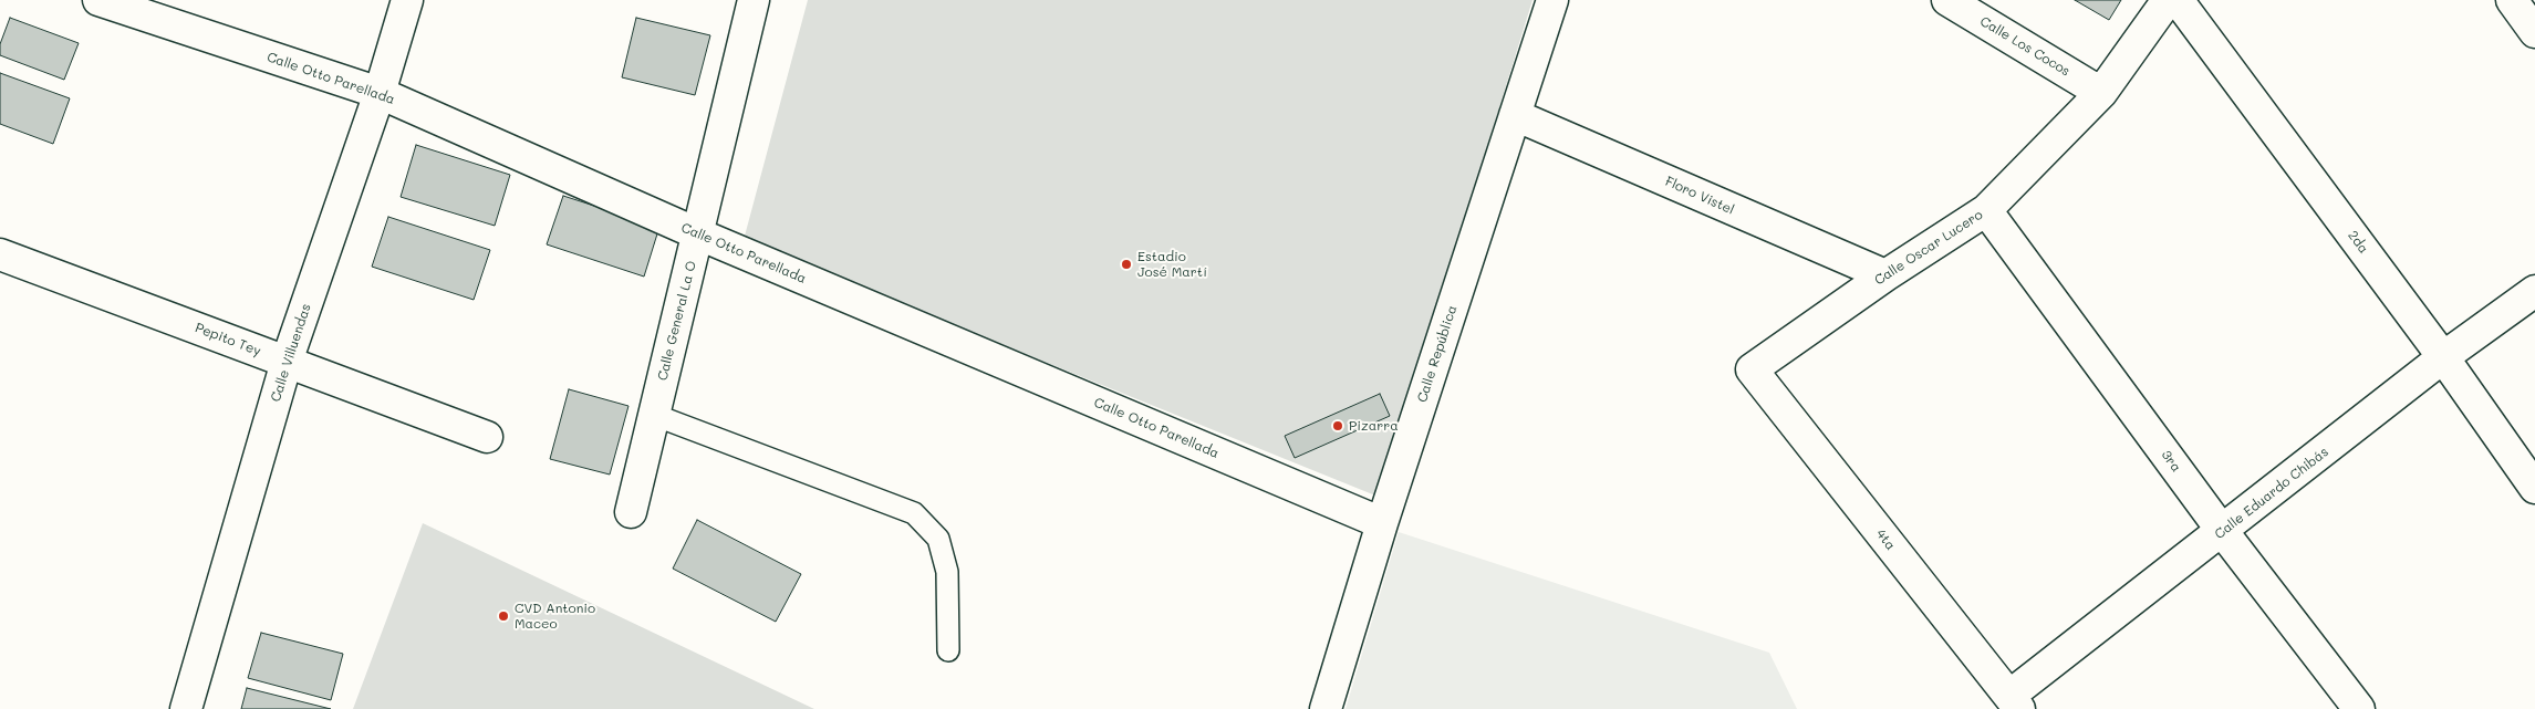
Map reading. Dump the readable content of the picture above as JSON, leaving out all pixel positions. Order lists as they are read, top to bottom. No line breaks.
{"streets":{"street":["Calle Los Cocos","Calle Otto Parellada","Floro Vistel","2da","Calle Oscar Lucero","Calle General La O","Pepito Tey","Calle Villuendas","Calle República","3ra","Calle Eduardo Chibás","4ta"]},"crossings":[["Calle Los Cocos","Calle Oscar Lucero"],["Calle Otto Parellada","Calle General La O"],["Calle Otto Parellada","Calle Villuendas"],["Calle Otto Parellada","Calle República"],["Floro Vistel","Calle Oscar Lucero"],["Floro Vistel","Calle República"],["2da","Calle Eduardo Chibás"],["Calle Oscar Lucero","3ra"],["Calle Oscar Lucero","4ta"],["Pepito Tey","Calle Villuendas"],["3ra","Calle Eduardo Chibás"],["Calle Eduardo Chibás","4ta"]],"places":["Estadio José Martí","Pizarra","CVD Antonio Maceo"]}
